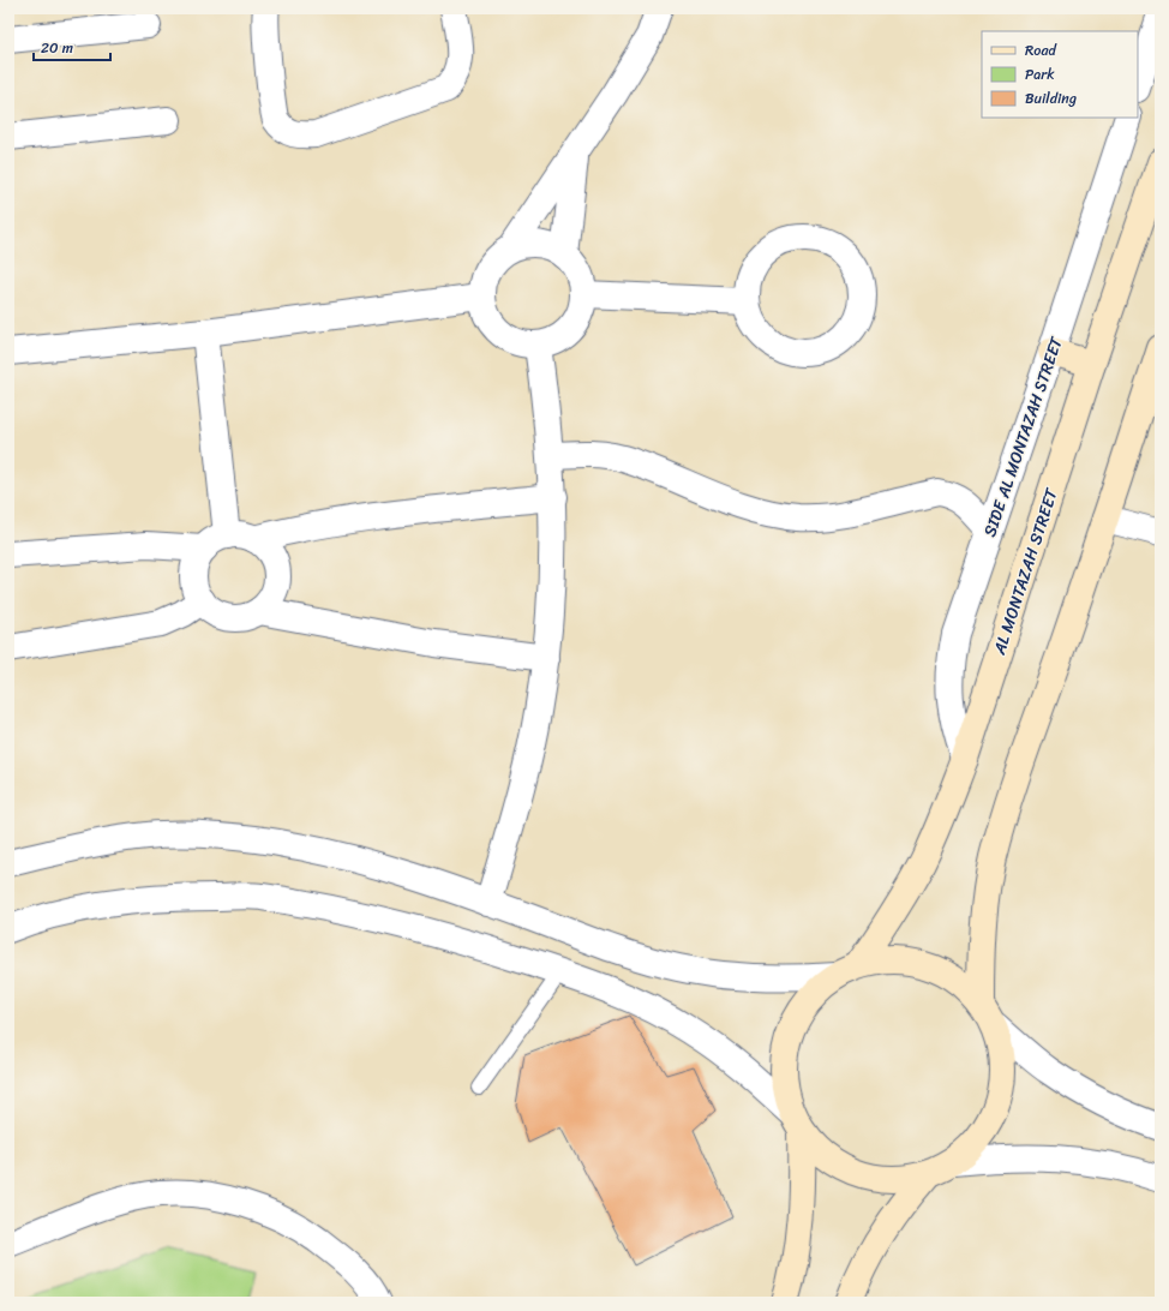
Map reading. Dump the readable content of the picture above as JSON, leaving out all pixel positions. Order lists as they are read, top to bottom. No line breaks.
{"streets":{"street":["SIDE AL MONTAZAH STREET","AL MONTAZAH STREET"]},"crossings":[["SIDE AL MONTAZAH STREET","AL MONTAZAH STREET"]],"legend":["Road","Park","Building"],"scale_bar":"20 m"}
